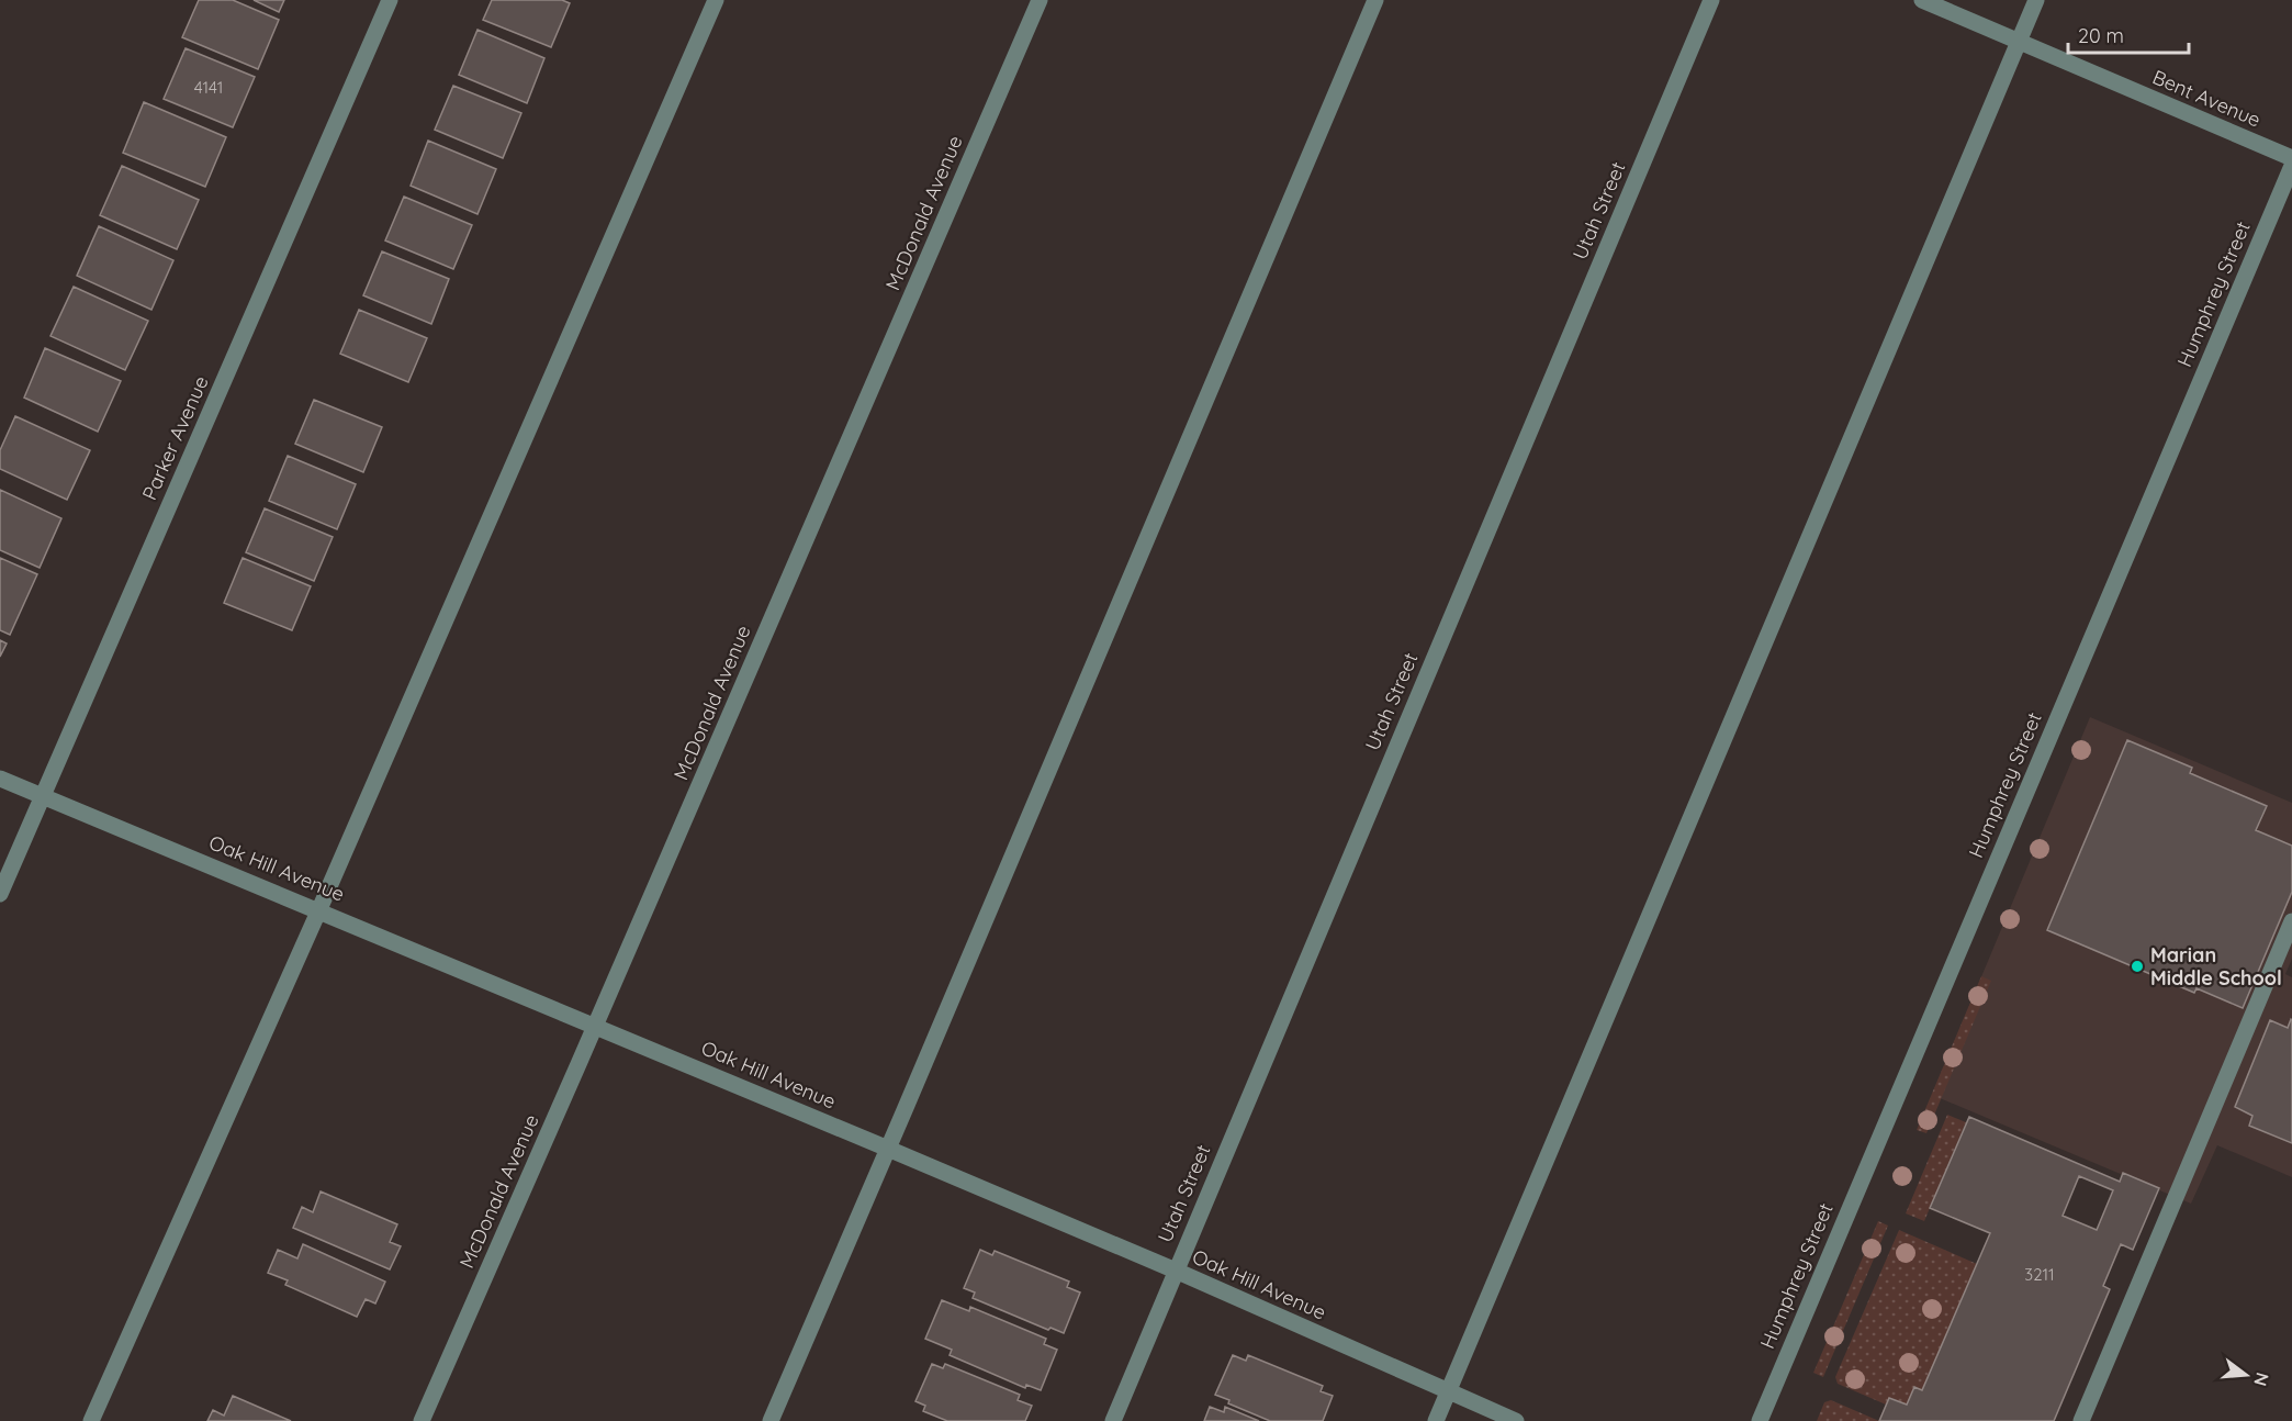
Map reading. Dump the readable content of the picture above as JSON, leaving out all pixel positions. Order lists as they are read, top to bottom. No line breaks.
{"streets":{"street":["Bent Avenue","Utah Street","McDonald Avenue","Humphrey Street","Parker Avenue","Oak Hill Avenue"]},"crossings":[["Utah Street","Oak Hill Avenue"],["McDonald Avenue","Oak Hill Avenue"],["Parker Avenue","Oak Hill Avenue"]],"places":["Marian Middle School"],"house_numbers":["4141","3211"],"scale_bar":"20 m","north":"right"}
